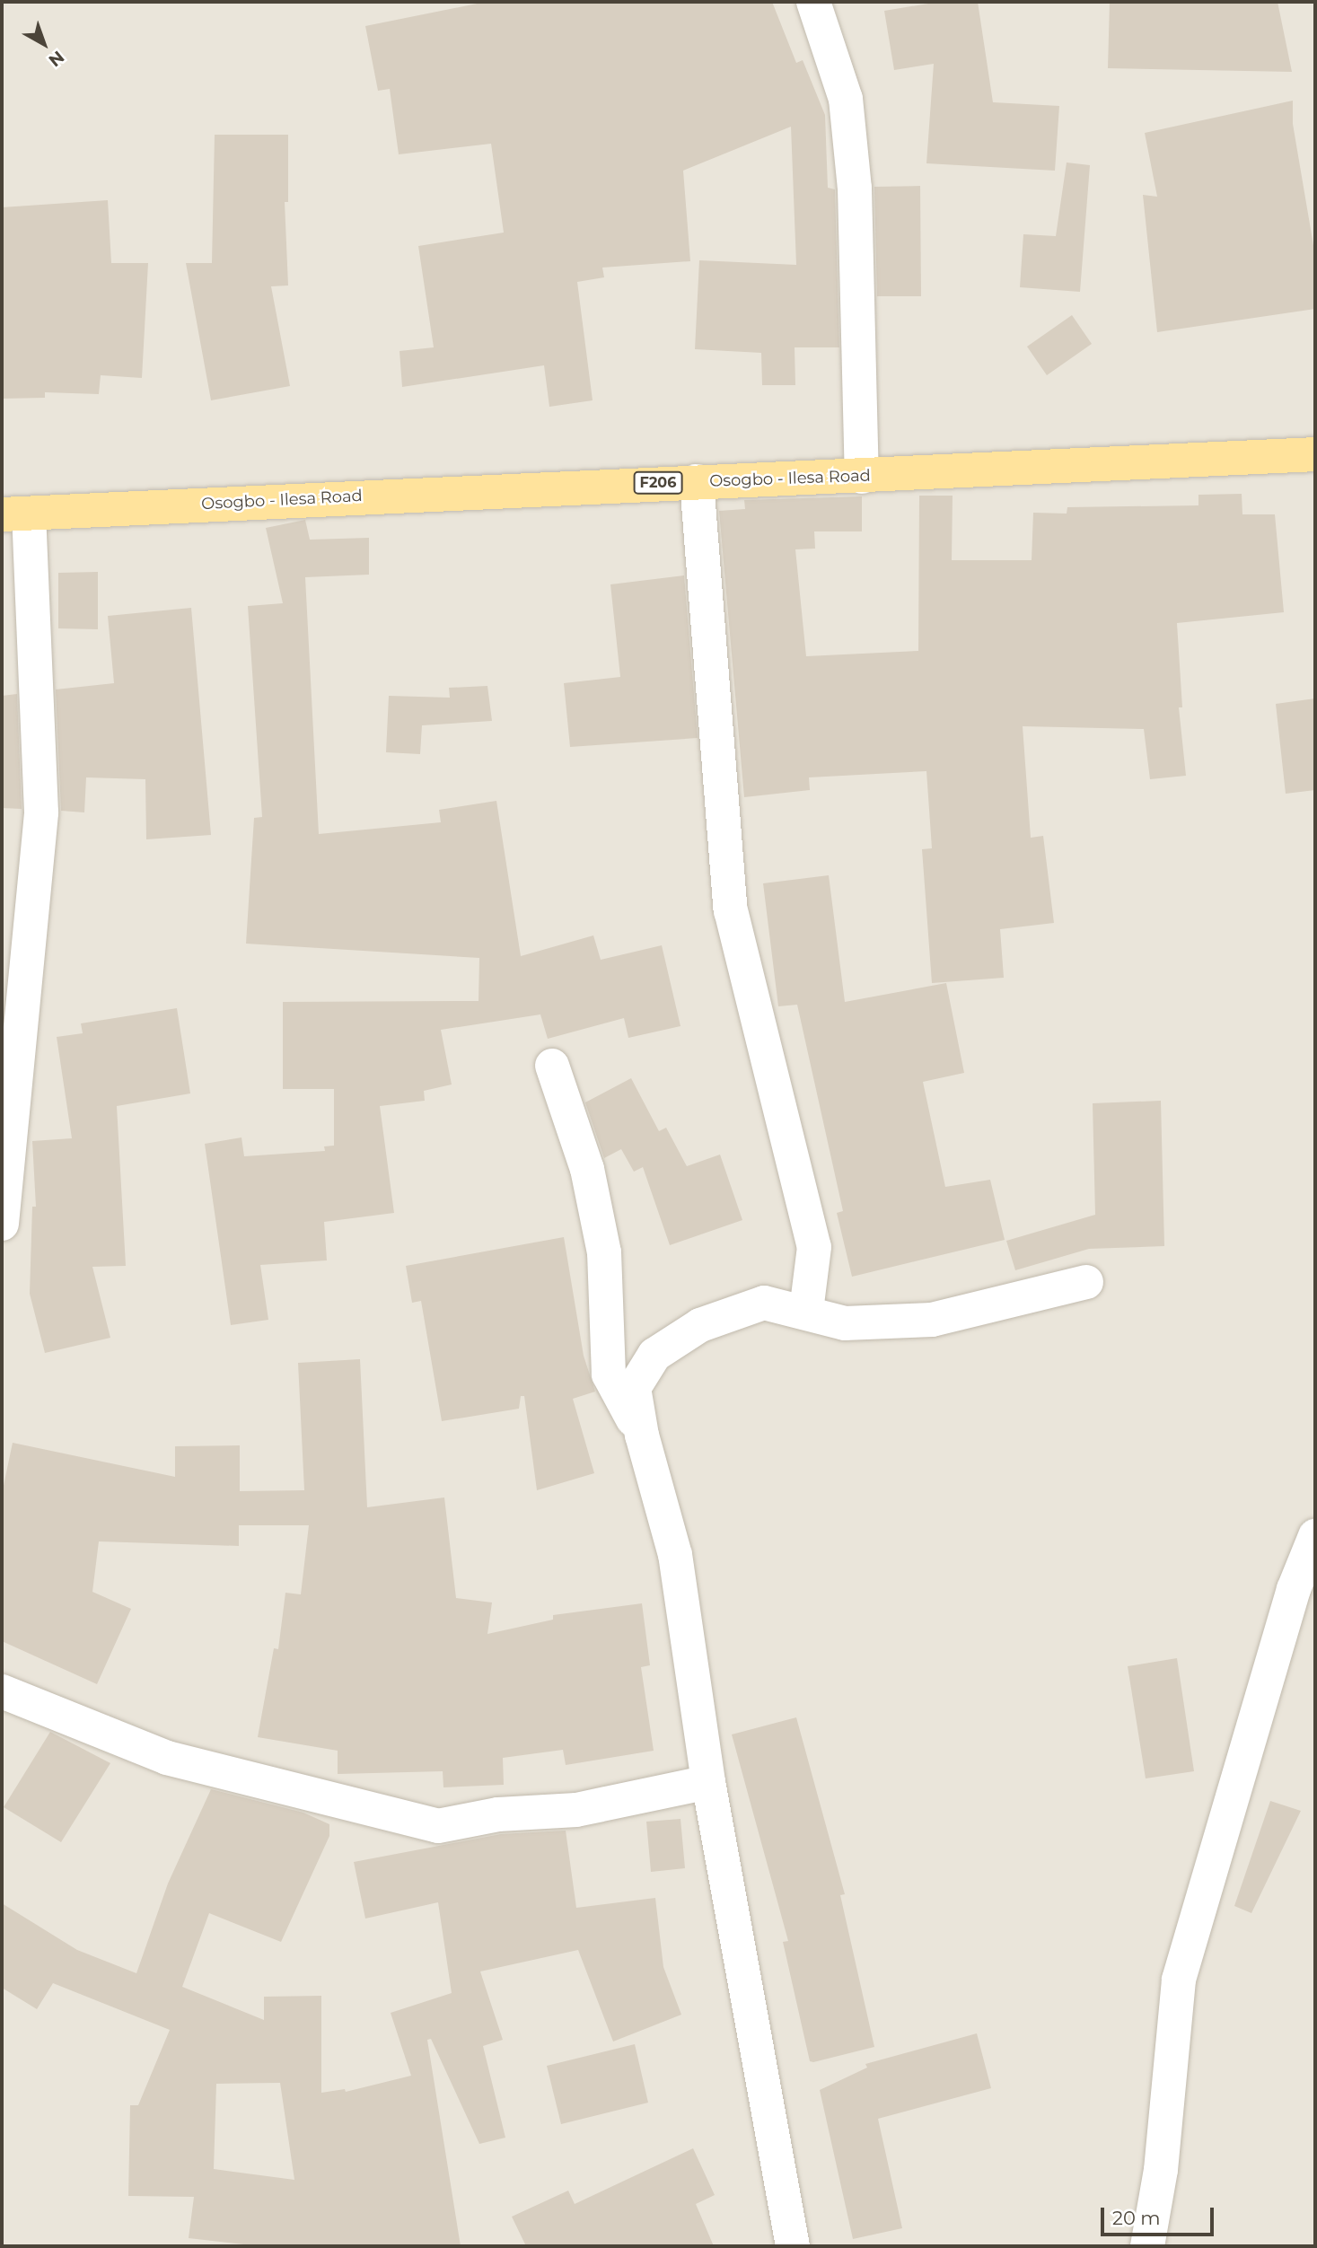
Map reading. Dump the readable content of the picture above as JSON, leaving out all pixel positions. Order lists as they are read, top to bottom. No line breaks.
{"streets":{"main road":["Osogbo - Ilesa Road","F206"]},"scale_bar":"20 m","north":"bottom right"}
